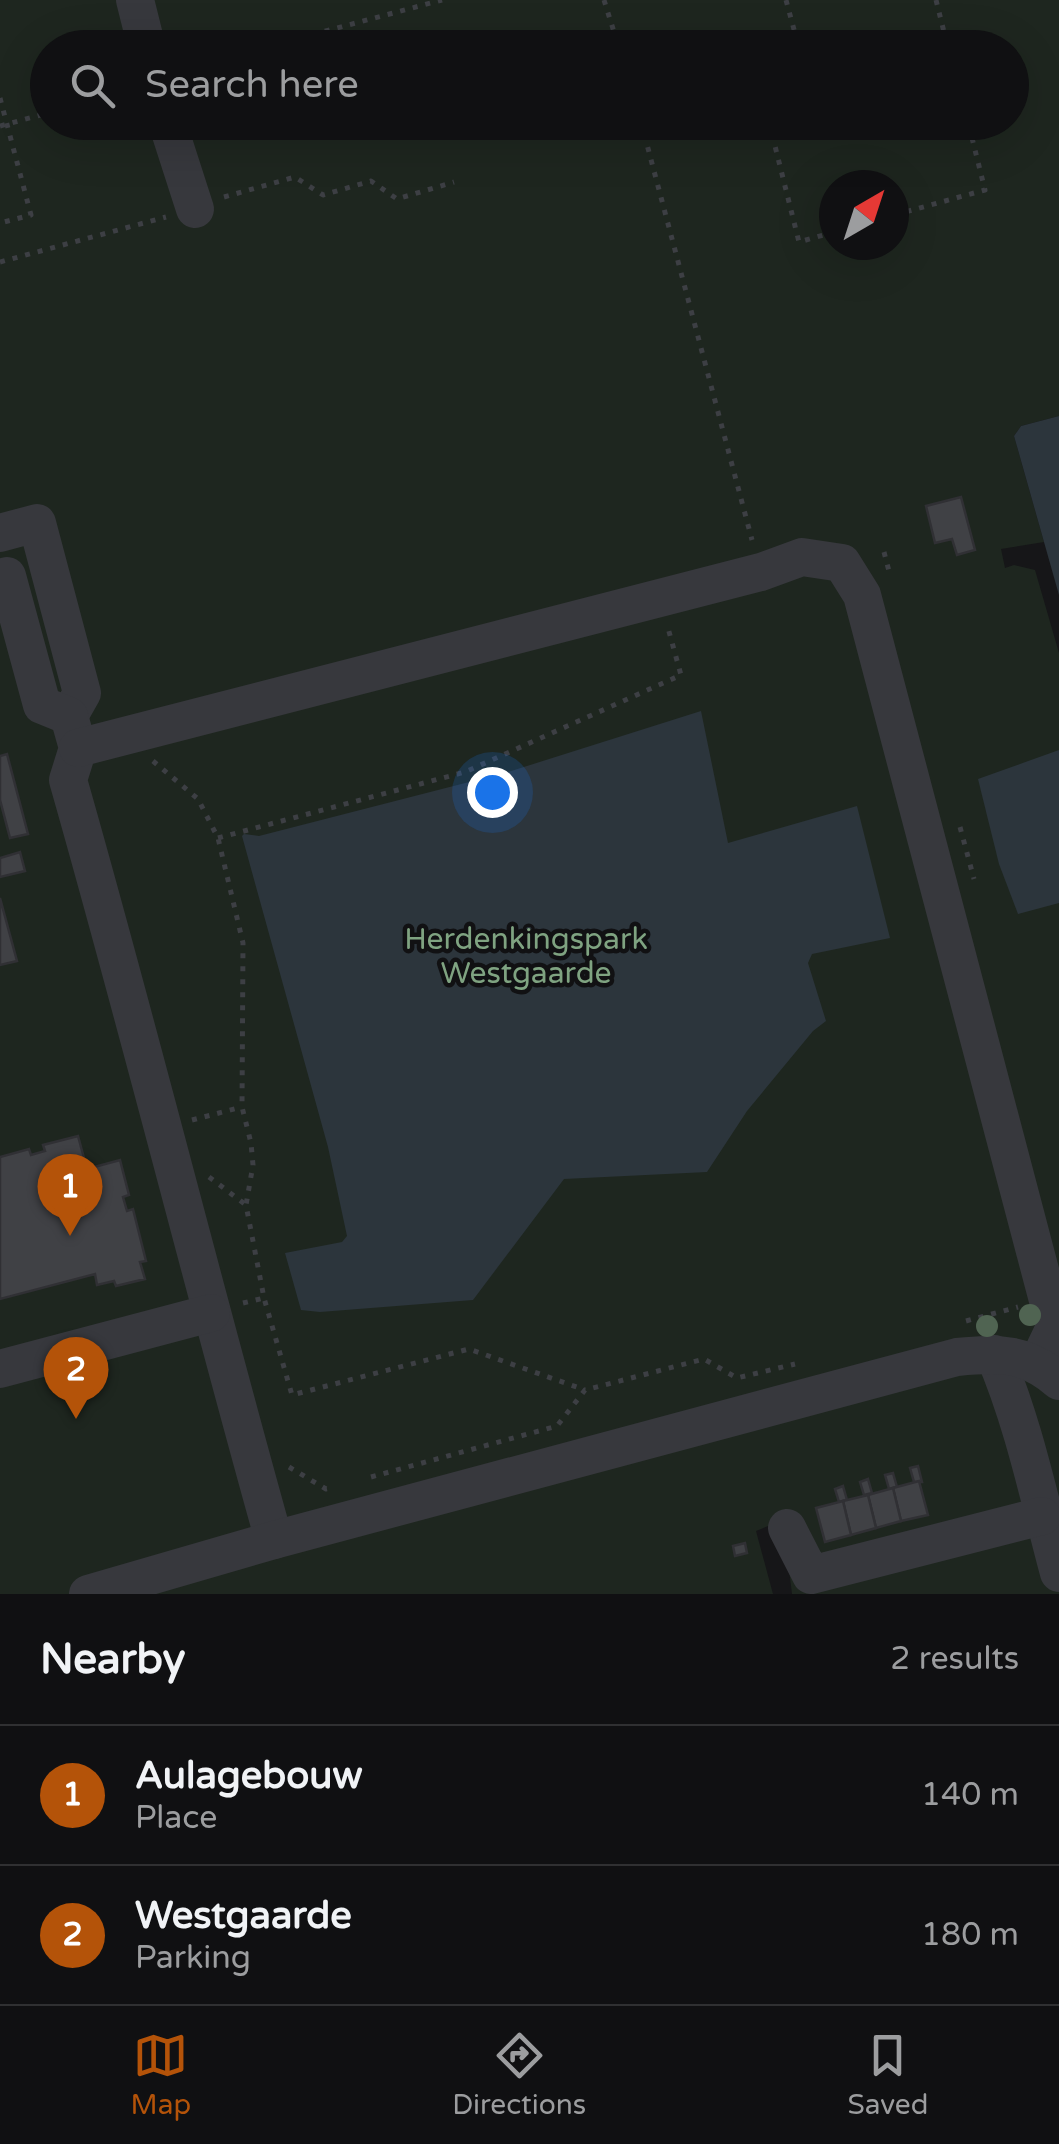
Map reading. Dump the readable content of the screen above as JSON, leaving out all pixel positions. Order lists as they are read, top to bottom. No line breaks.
{"parks":["Herdenkingspark Westgaarde"],"north":"top right","page":{"search":"Search here","pins":["1","2"],"heading":["Nearby","2 results"],"list":[{"mark":"1","name":"Aulagebouw","note":"Place","value":"140 m"},{"mark":"2","name":"Westgaarde","note":"Parking","value":"180 m"}],"nav":["Map","Directions","Saved"]}}
